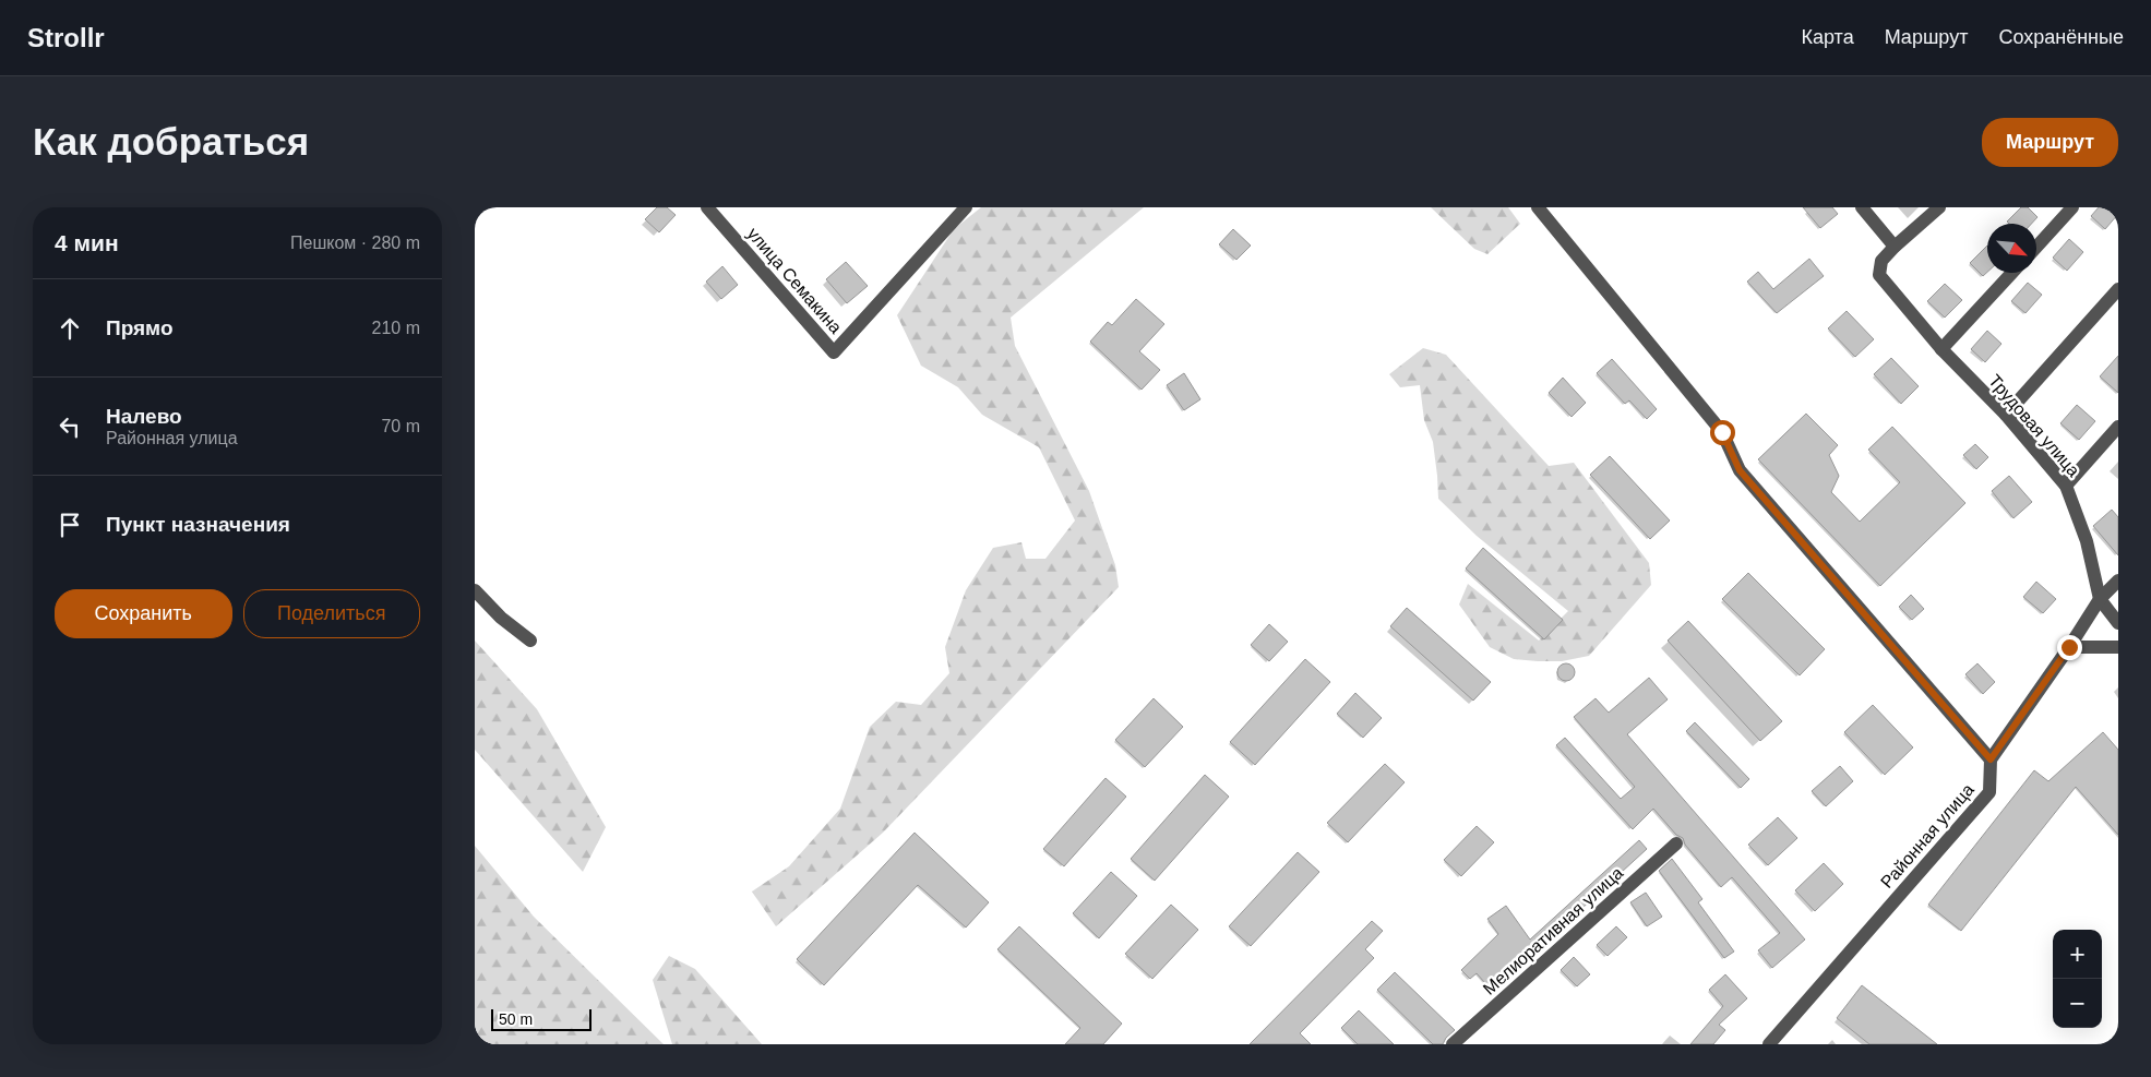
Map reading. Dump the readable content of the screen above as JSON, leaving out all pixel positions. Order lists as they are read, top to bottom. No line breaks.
{"streets":{"street":["улица Семакина","Трудовая улица","Районная улица","Мелиоративная улица"]},"scale_bar":"50 m","north":"bottom right","page":{"header":"Strollr","nav":["Карта","Маршрут","Сохранённые"],"buttons":["Маршрут",["Сохранить","Поделиться"]],"title":"Как добраться","heading":["4 мин","Пешком · 280 m"],"list":[["Прямо","210 m"],["Налево","Районная улица","70 m"],"Пункт назначения"],"map_buttons":["+","−"],"scale":"50 m"}}
